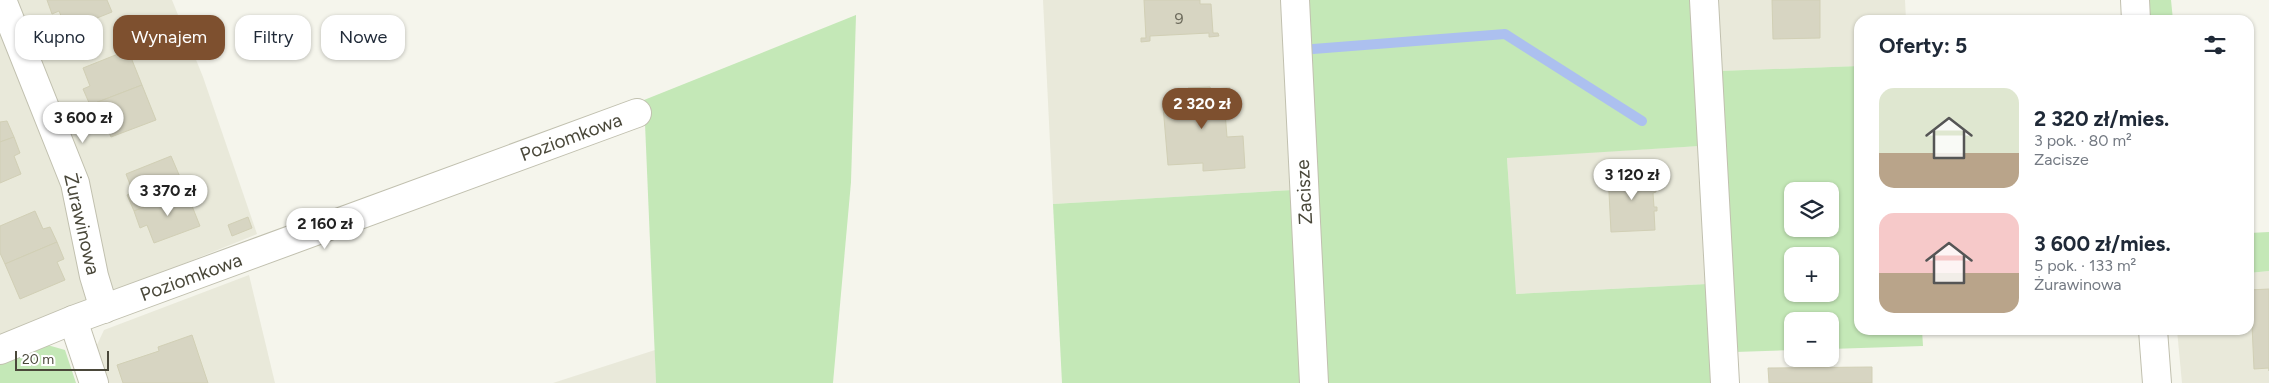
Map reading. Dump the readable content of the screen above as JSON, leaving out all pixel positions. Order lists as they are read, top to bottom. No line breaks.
{"streets":{"street":["Poziomkowa","Zacisze","Żurawinowa"]},"crossings":[["Poziomkowa","Żurawinowa"]],"house_numbers":["9"],"scale_bar":"20 m","page":{"chip":["Kupno","Wynajem","Filtry","Nowe"],"heading":"Oferty: 5","list":[{"name":"2 320 zł/mies.","note":"3 pok. · 80 m² · Zacisze"},{"name":"3 600 zł/mies.","note":"5 pok. · 133 m² · Żurawinowa"}],"price":["2 320 zł","3 600 zł","3 120 zł","3 370 zł","2 160 zł"],"map_buttons":["+","−"],"scale":"20 m"}}
